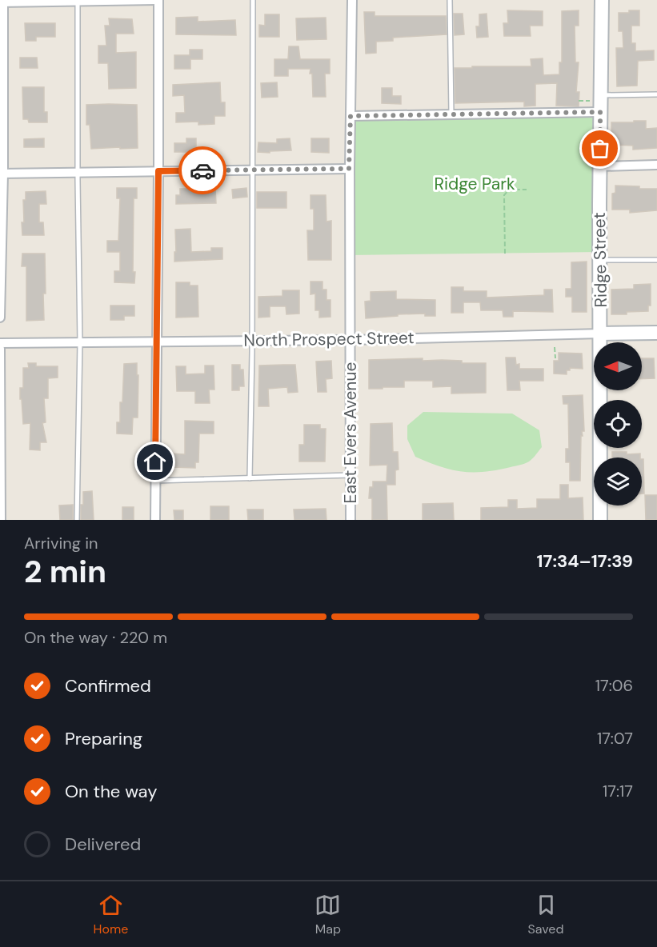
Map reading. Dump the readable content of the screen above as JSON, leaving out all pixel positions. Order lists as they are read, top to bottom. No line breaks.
{"streets":{"street":["Ridge Street","North Prospect Street","East Evers Avenue"]},"crossings":[["Ridge Street","North Prospect Street"],["North Prospect Street","East Evers Avenue"]],"parks":["Ridge Park"],"north":"left","page":{"heading":["2 min","Arriving in","17:34–17:39"],"bar":"On the way · 220 m","list":[["Confirmed","17:06"],["Preparing","17:07"],["On the way","17:17"],"Delivered"],"tabs":["Home","Map","Saved"]}}
